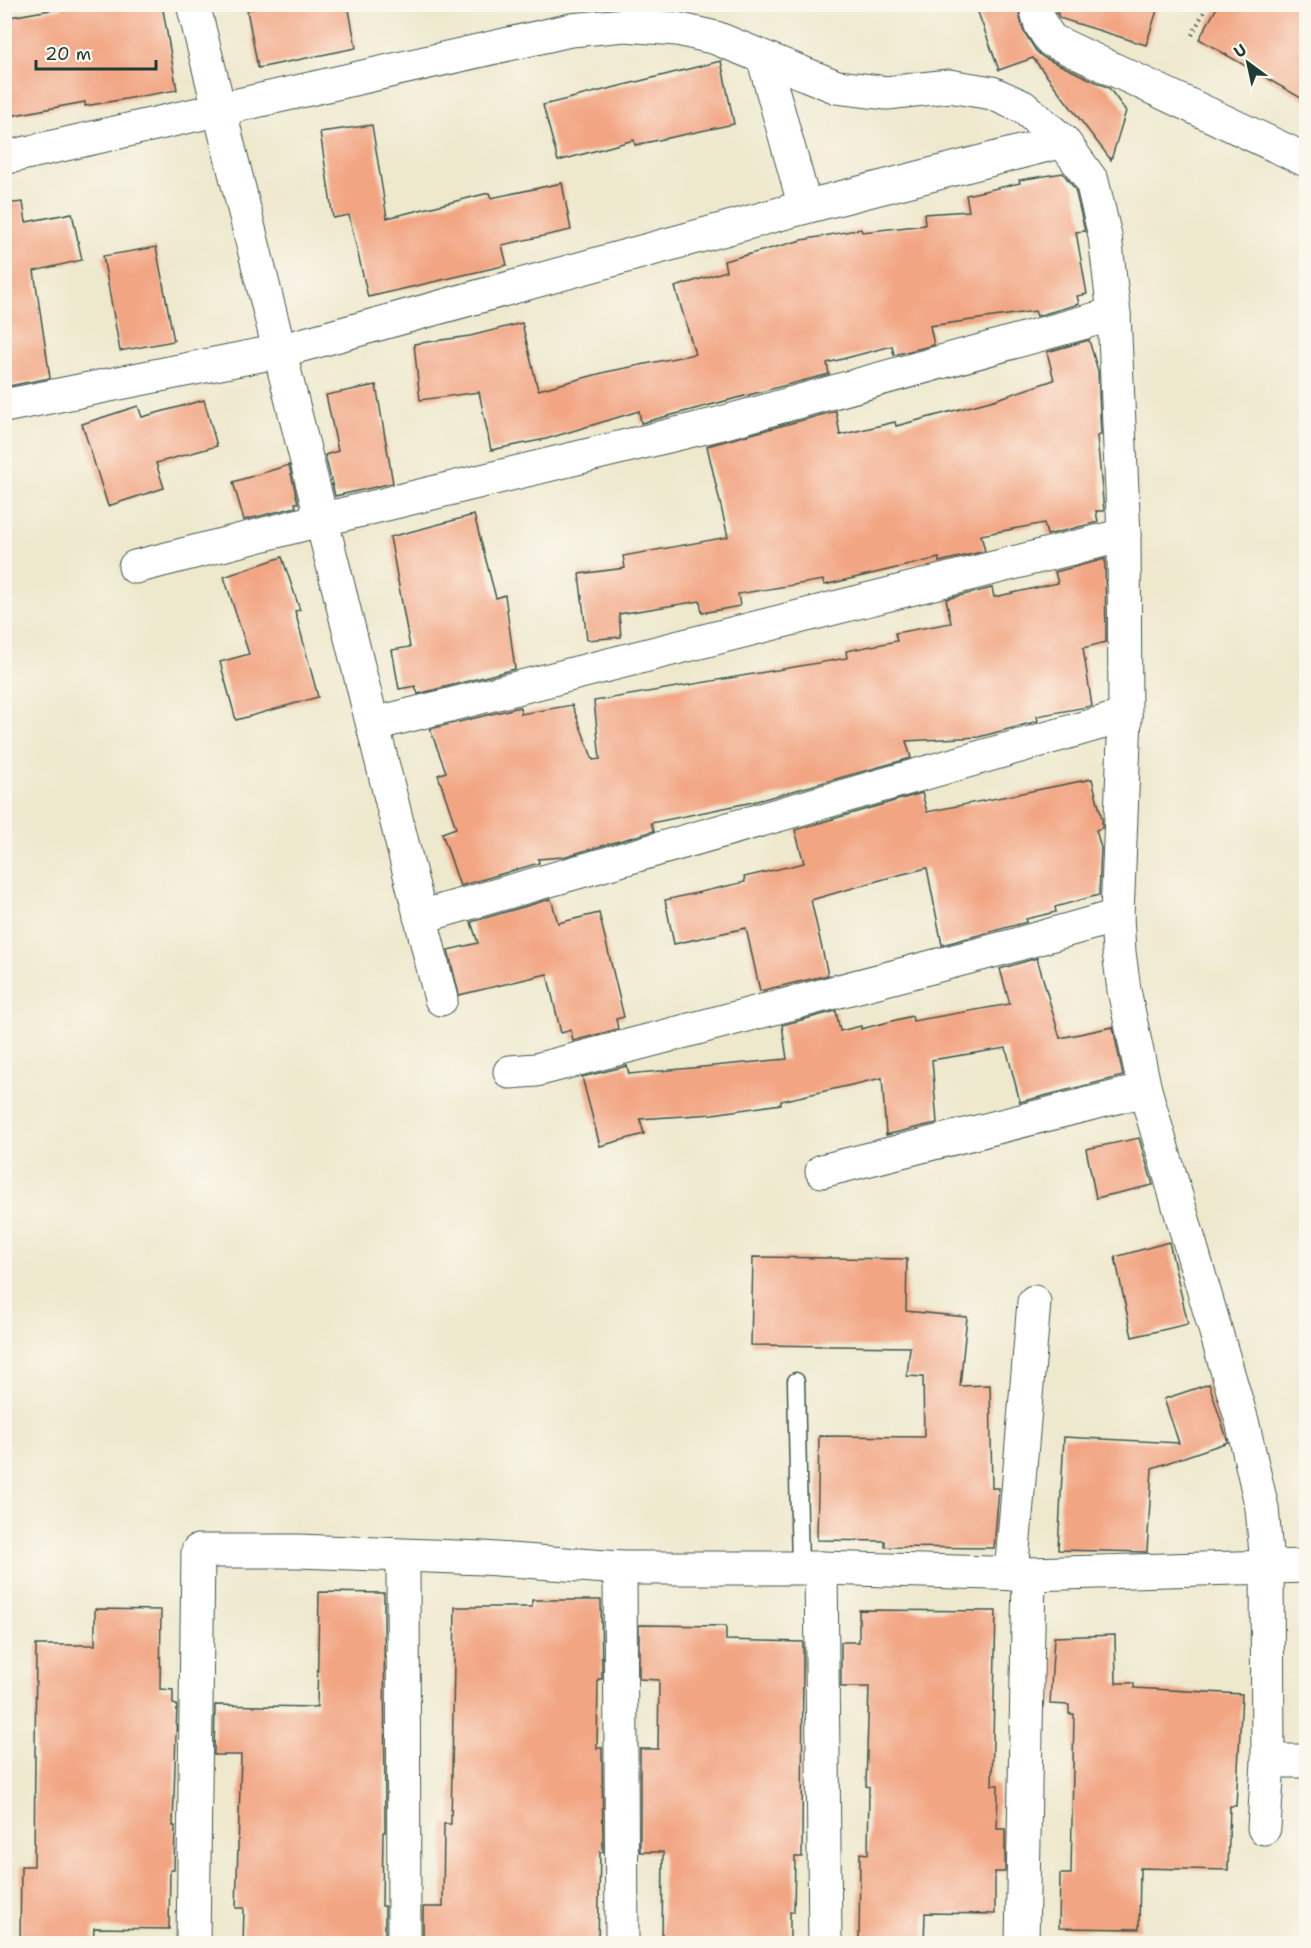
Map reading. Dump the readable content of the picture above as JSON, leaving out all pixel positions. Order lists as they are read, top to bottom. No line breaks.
{"scale_bar":"20 m","north":"top left"}
